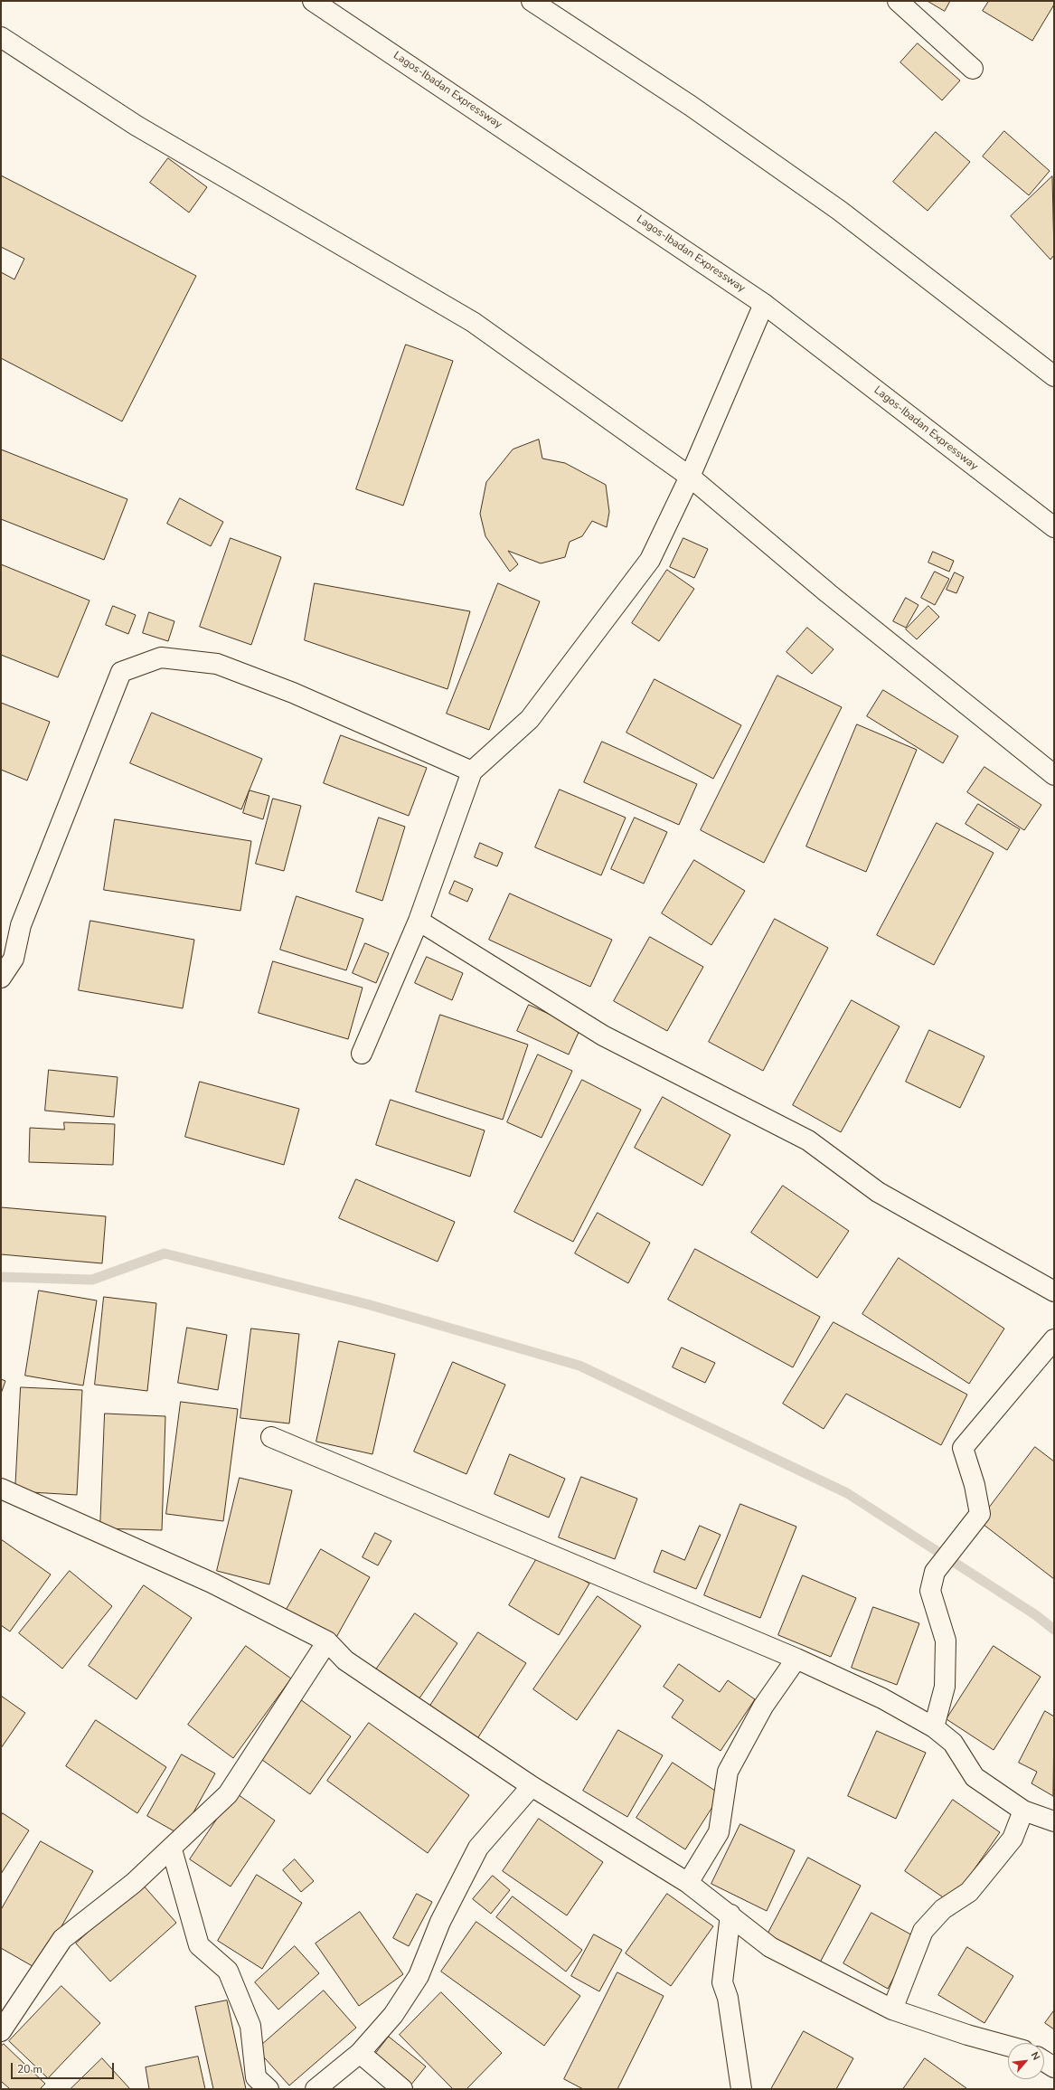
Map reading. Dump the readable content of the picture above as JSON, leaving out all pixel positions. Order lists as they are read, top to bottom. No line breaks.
{"streets":{"main road":["Lagos-Ibadan Expressway"]},"scale_bar":"20 m","north":"top right"}
